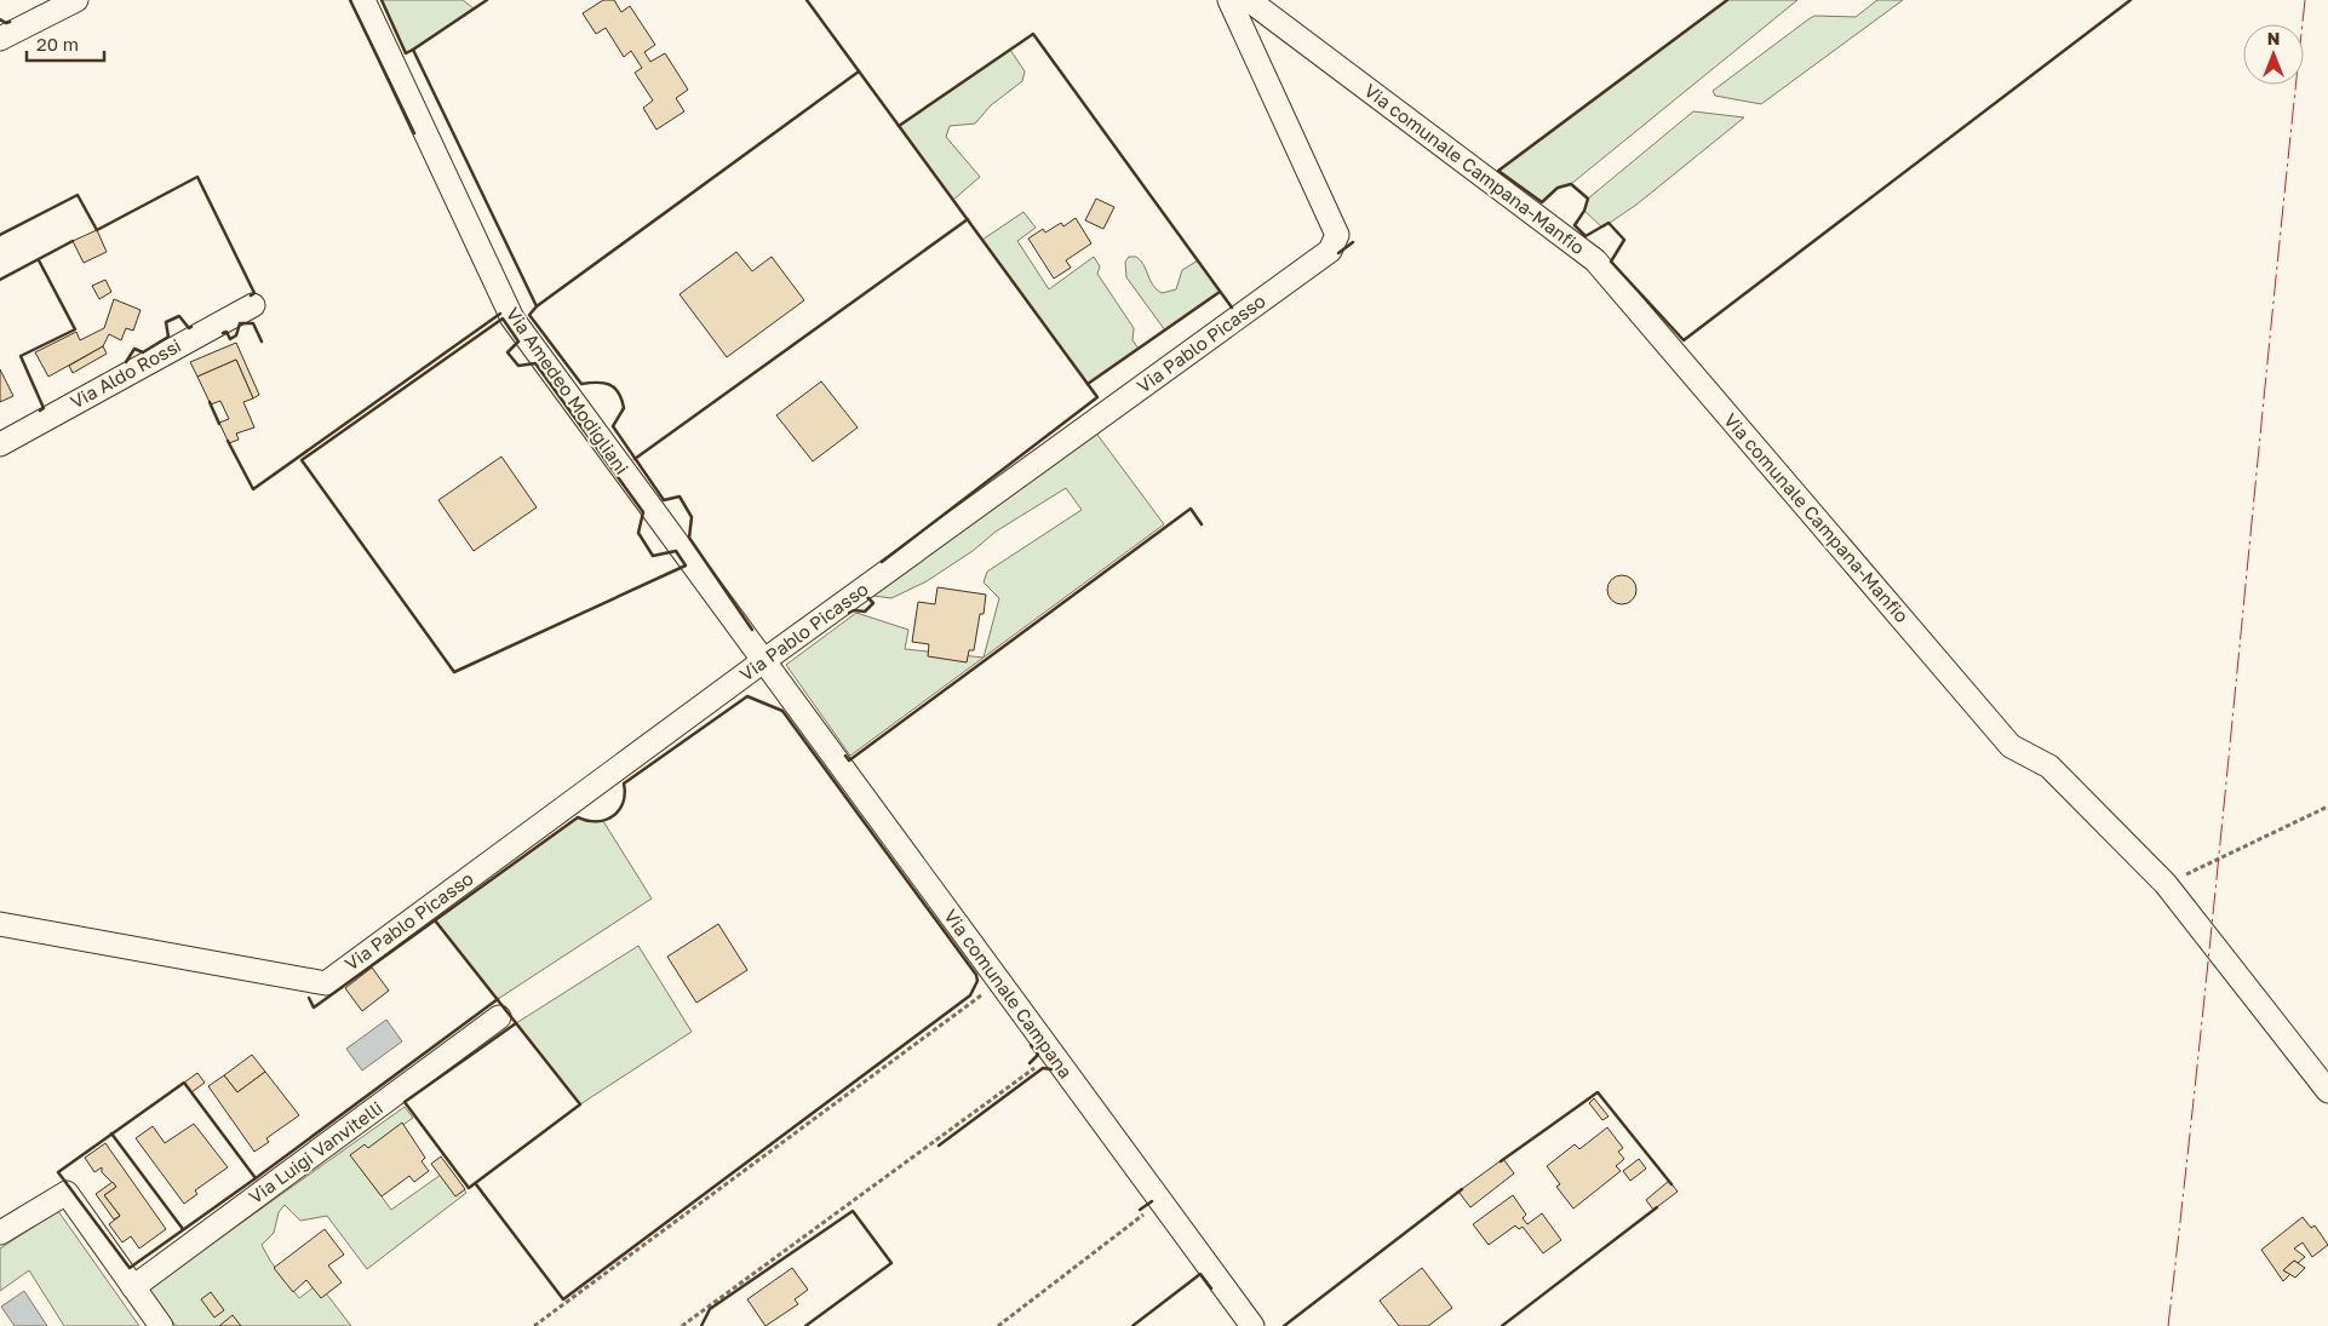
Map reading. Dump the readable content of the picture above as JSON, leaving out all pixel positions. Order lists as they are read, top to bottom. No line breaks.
{"streets":{"street":["Via comunale Campana-Manfio","Via Pablo Picasso","Via Aldo Rossi","Via Amedeo Modigliani","Via comunale Campana","Via Luigi Vanvitelli"]},"crossings":[["Via Pablo Picasso","Via Amedeo Modigliani"],["Via Pablo Picasso","Via comunale Campana"],["Via Amedeo Modigliani","Via comunale Campana"]],"scale_bar":"20 m","north":"top"}
